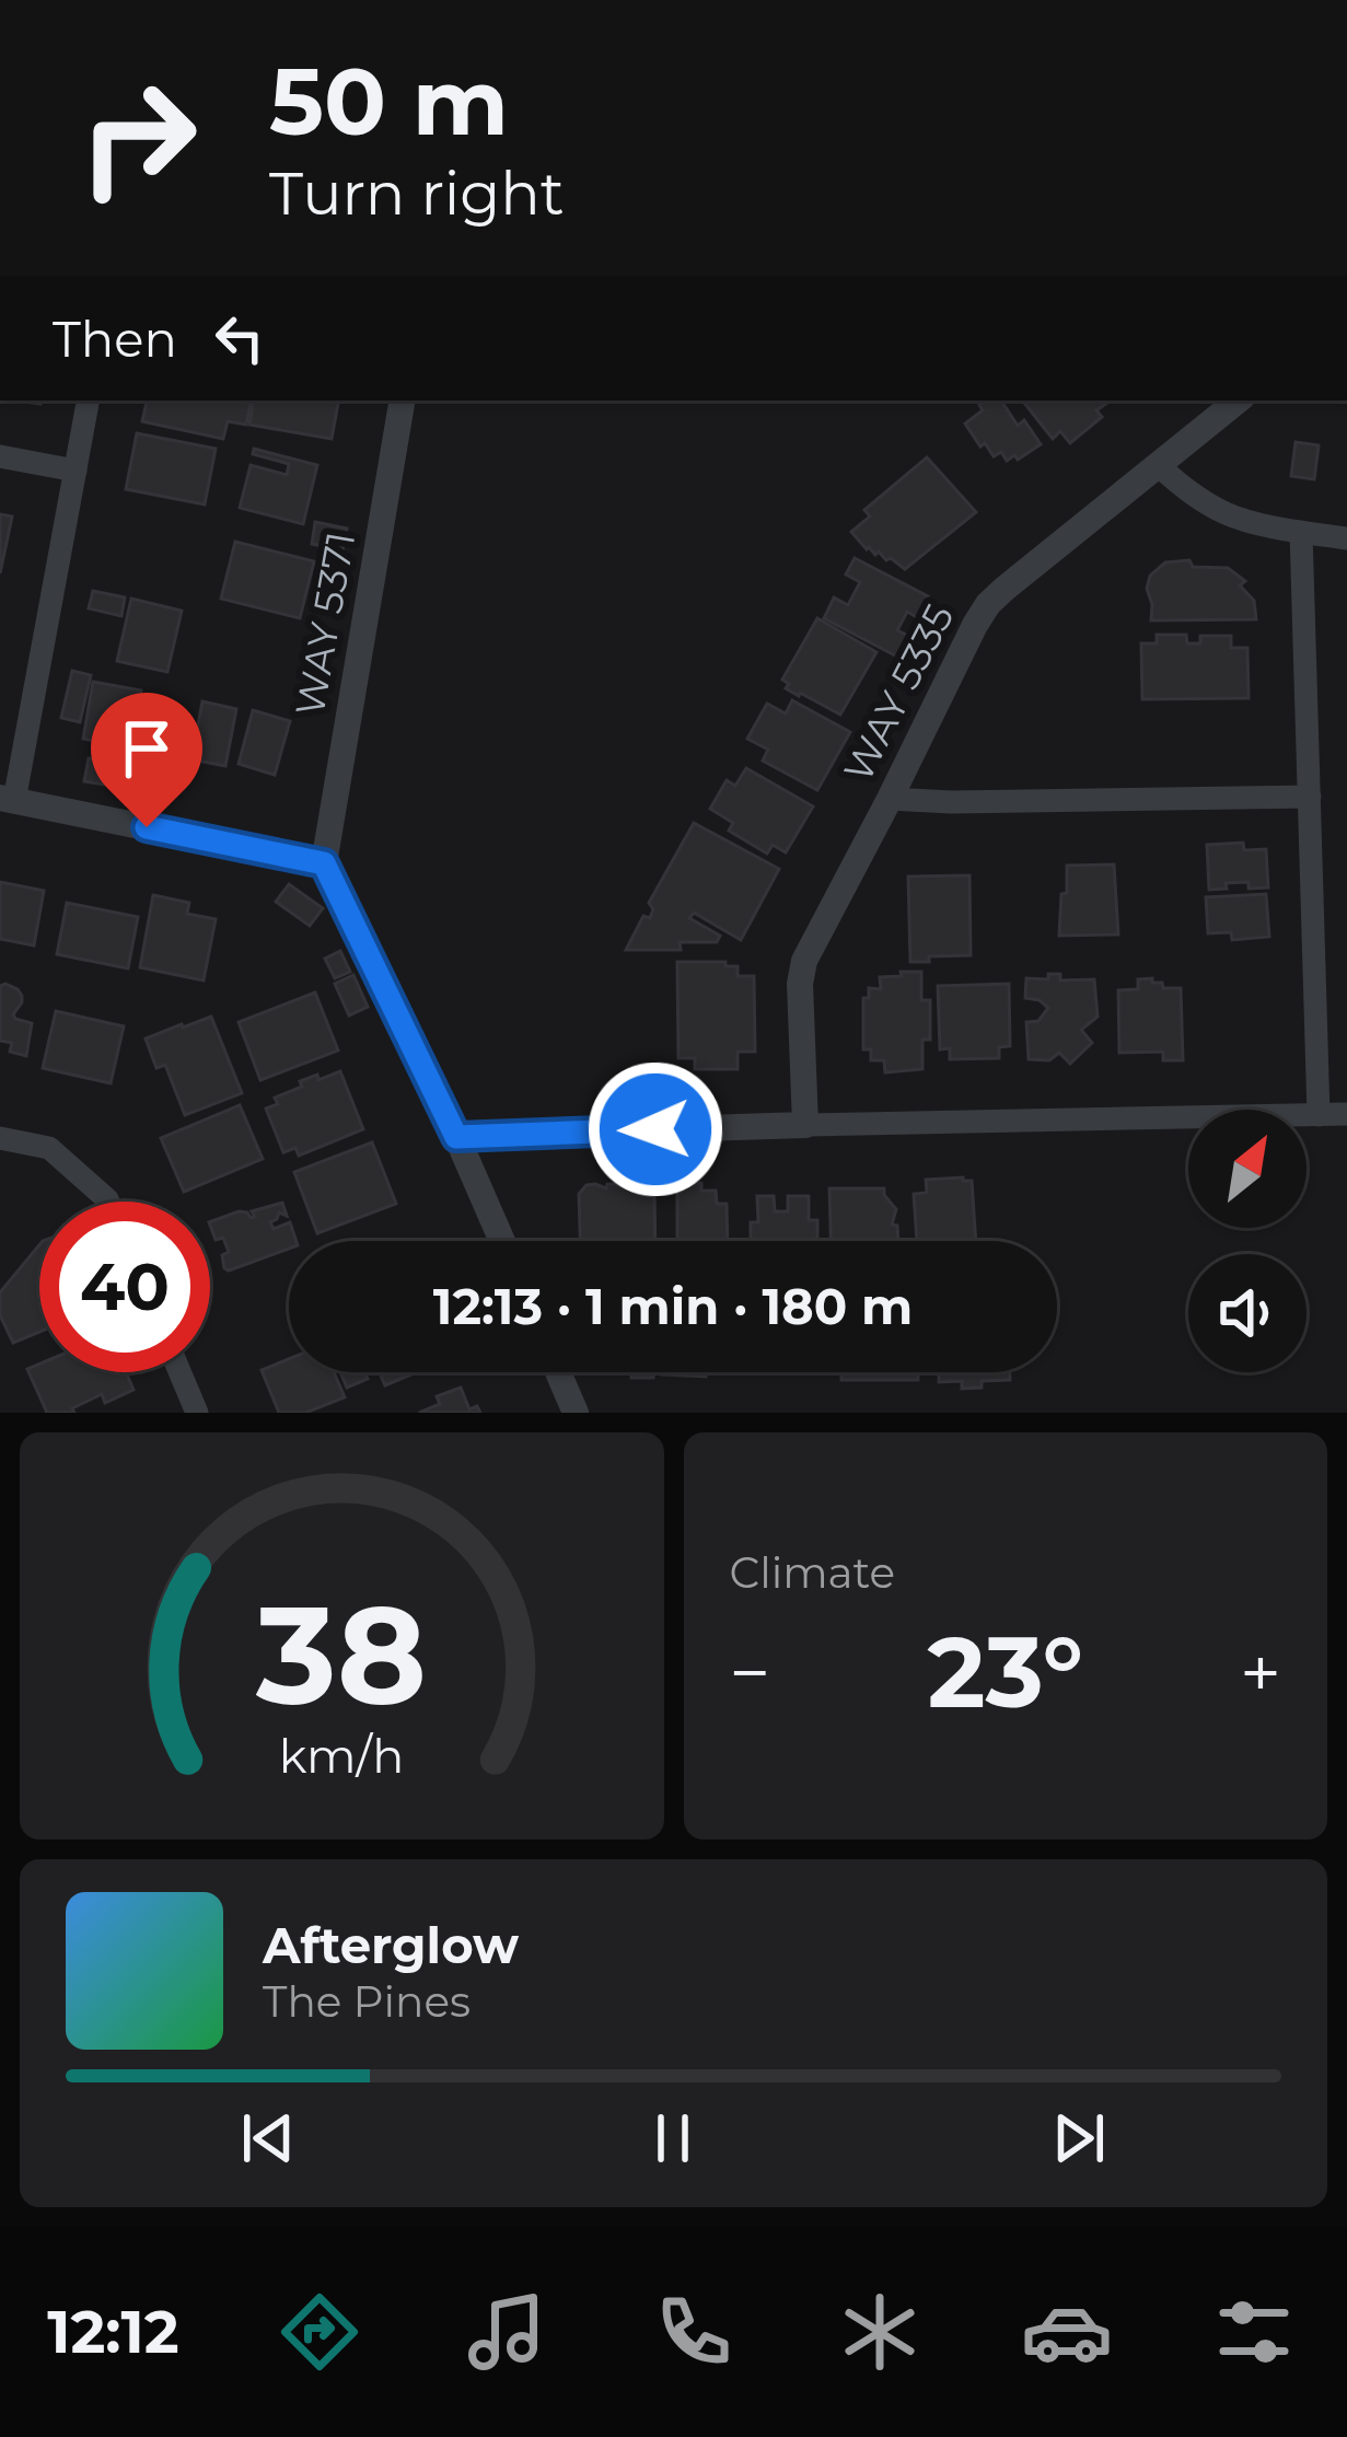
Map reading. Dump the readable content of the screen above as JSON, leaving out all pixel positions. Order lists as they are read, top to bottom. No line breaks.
{"streets":{"street":["WAY 5371","WAY 5335"]},"north":"top right","page":{"turn":["50 m","Turn right"],"then":"Then","limit":"40","trip":"12:13 · 1 min · 180 m","tile":"Climate","heat":["−","23°","+"],"song":["Afterglow","The Pines"],"tabs":"12:12","gauge":["38","km/h"]}}
